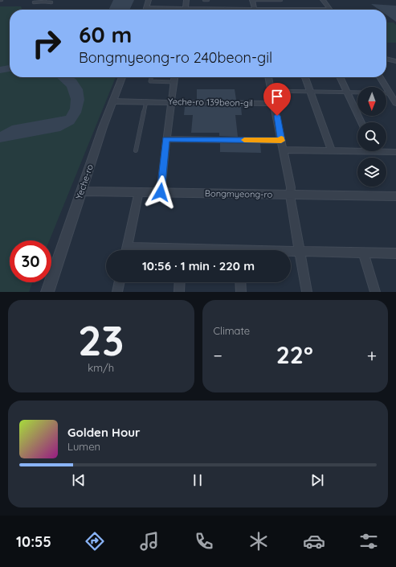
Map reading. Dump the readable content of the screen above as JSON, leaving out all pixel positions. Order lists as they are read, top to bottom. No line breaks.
{"streets":{"street":["Yeche-ro 139beon-gil","Yeche-ro","Bongmyeong-ro"]},"crossings":[["Yeche-ro 139beon-gil","Yeche-ro"],["Yeche-ro","Bongmyeong-ro"]],"north":"bottom","page":{"turn":["60 m","Bongmyeong-ro 240beon-gil"],"limit":"30","trip":"10:56 · 1 min · 220 m","tile":[["23","km/h"],"Climate"],"heat":["−","22°","+"],"song":["Golden Hour","Lumen"],"tabs":"10:55"}}
